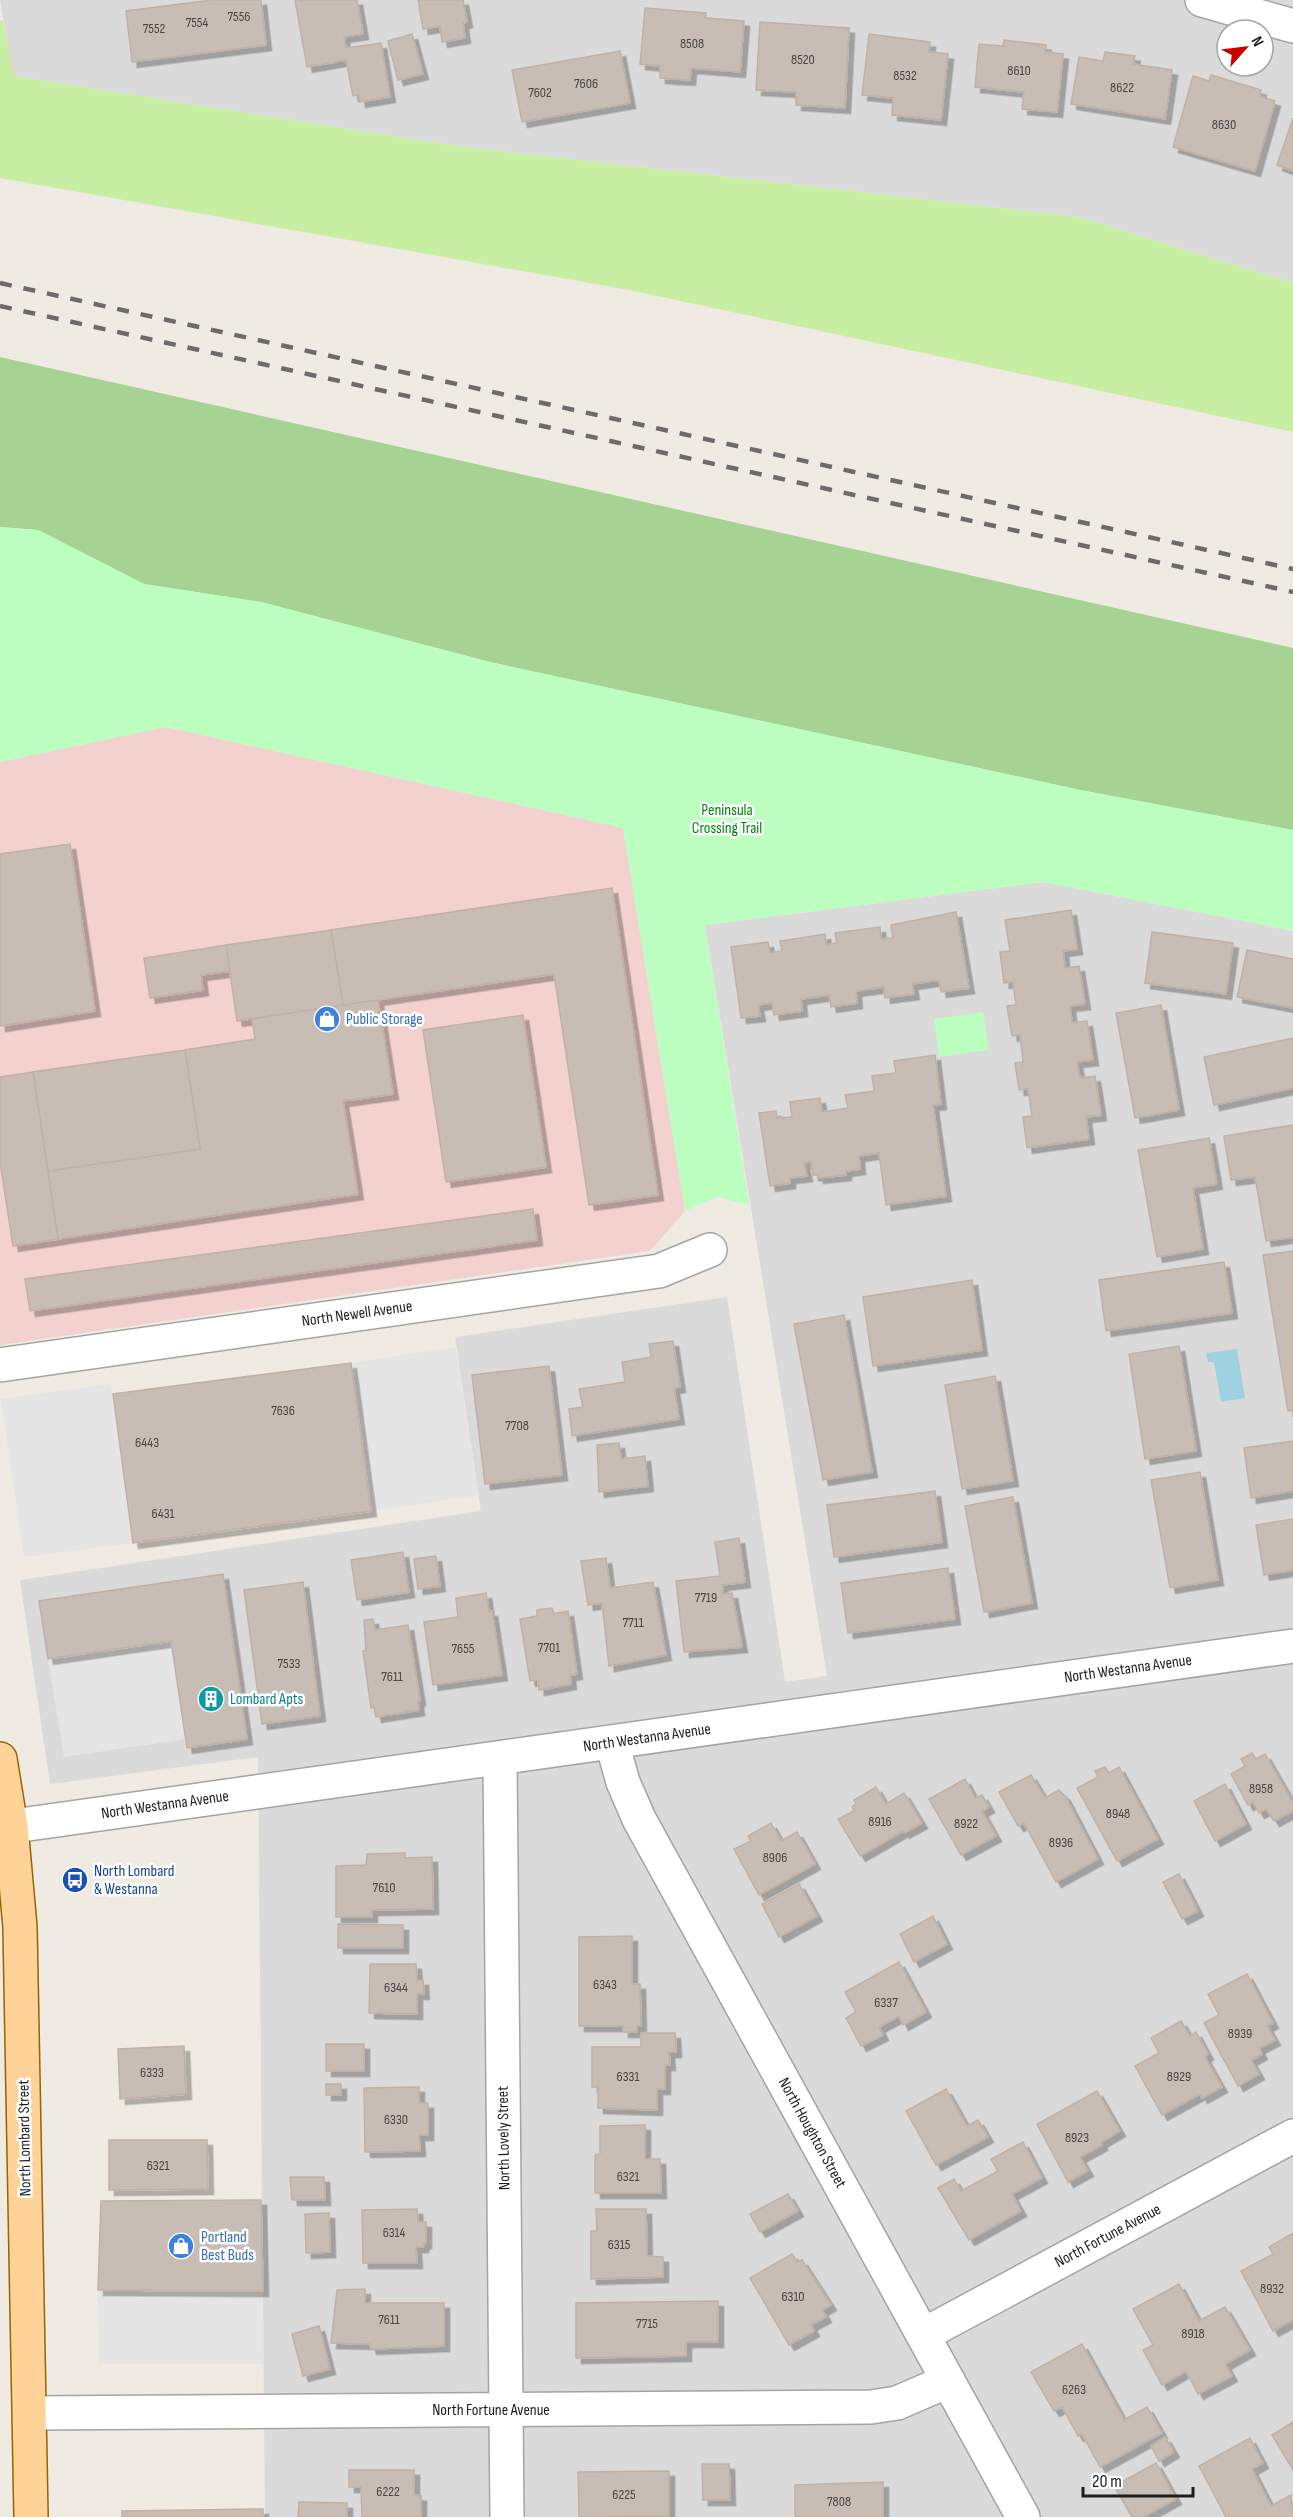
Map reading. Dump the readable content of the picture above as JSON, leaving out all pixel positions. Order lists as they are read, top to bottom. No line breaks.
{"streets":{"main road":["North Lombard Street"],"street":["North Newell Avenue","North Westanna Avenue","North Houghton Street","North Lovely Street","North Fortune Avenue"]},"crossings":[["North Westanna Avenue","North Houghton Street"],["North Westanna Avenue","North Lombard Street"],["North Westanna Avenue","North Lovely Street"],["North Houghton Street","North Fortune Avenue"],["North Lombard Street","North Fortune Avenue"],["North Lovely Street","North Fortune Avenue"]],"parks":["Peninsula Crossing Trail"],"places":{"shop":["Public Storage","Portland Best Buds"],"building":["Lombard Apts"],"bus stop":["North Lombard & Westanna"]},"house_numbers":["7556","7554","7552","8508","8520","8610","8532","7606","8622","7602","8630","7636","7708","6443","6431","7719","7711","7701","7655","7533","7611","8958","8948","8916","8922","8936","8906","7610","6343","6344","6337","8939","6333","6331","8929","6330","8923","6321","6321","6314","6315","8932","6310","7611","7715","8918","6263","6222","6225","7808"],"scale_bar":"20 m","north":"top right"}
